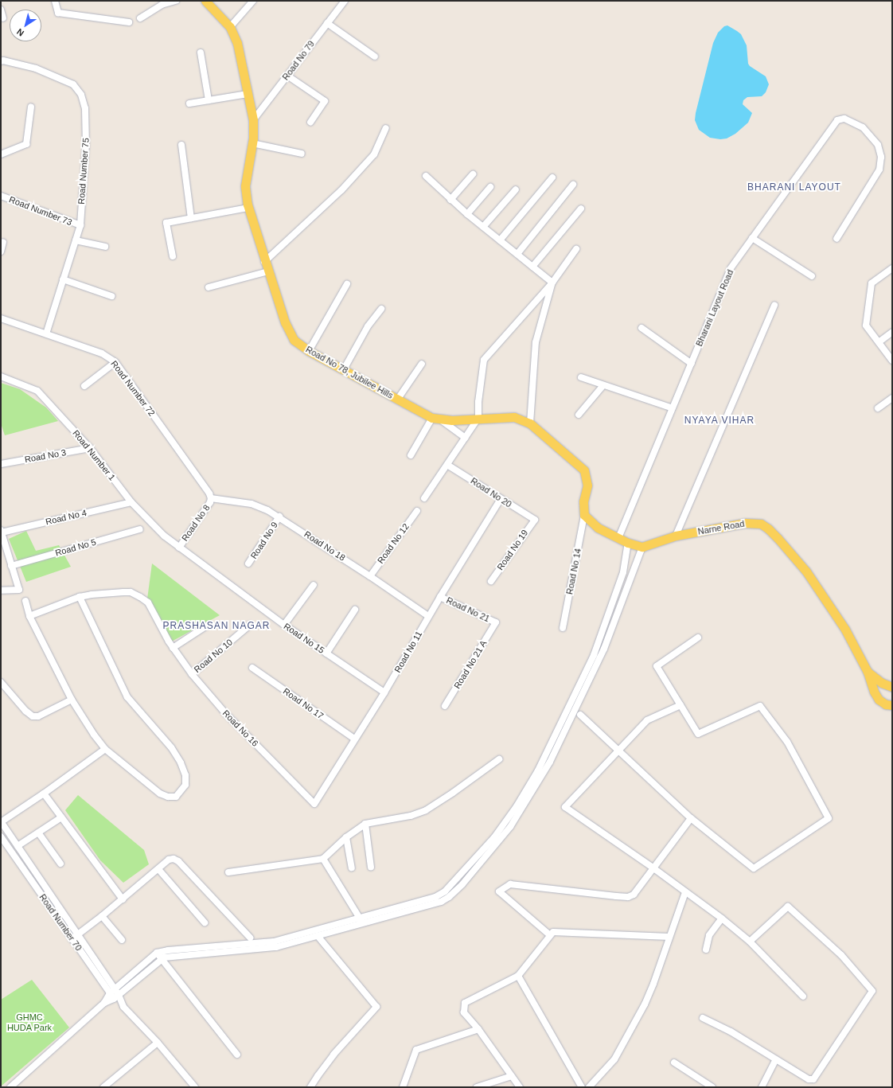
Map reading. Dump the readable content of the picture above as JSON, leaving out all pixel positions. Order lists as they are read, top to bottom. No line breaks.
{"streets":{"main road":["Road No 78, Jubilee Hills","Narne Road"],"street":["Road No 79","Road Number 75","Road Number 73","Bharani Layout Road","Road Number 72","Road Number 1","Road No 3","Road No 20","Road No 4","Road No 8","Road No 9","Road No 12","Road No 18","Road No 5","Road No 19","Road No 14","Road No 21","Road No 15","Road No 11","Road No 10","Road No 21 A","Road No 17","Road No 16","Road Number 70"]},"crossings":[["Road No 79","Road No 78, Jubilee Hills"],["Road Number 75","Road Number 73"],["Road Number 75","Road Number 72"],["Road No 78, Jubilee Hills","Road No 14"],["Road Number 72","Road No 8"],["Road Number 72","Road No 18"],["Road Number 1","Road No 3"],["Road Number 1","Road No 4"],["Road Number 1","Road No 8"],["Road Number 1","Road No 15"],["Road No 20","Road No 19"],["Road No 20","Road No 11"],["Road No 8","Road No 18"],["Road No 8","Road No 15"],["Road No 9","Road No 18"],["Road No 12","Road No 18"],["Road No 18","Road No 11"],["Road No 21","Road No 11"],["Road No 21","Road No 21 A"],["Road No 15","Road No 11"],["Road No 11","Road No 17"],["Road No 11","Road No 16"],["Road No 10","Road No 16"]],"districts":["BHARANI LAYOUT","NYAYA VIHAR","PRASHASAN NAGAR"],"parks":["GHMC HUDA Park"],"north":"bottom left"}
